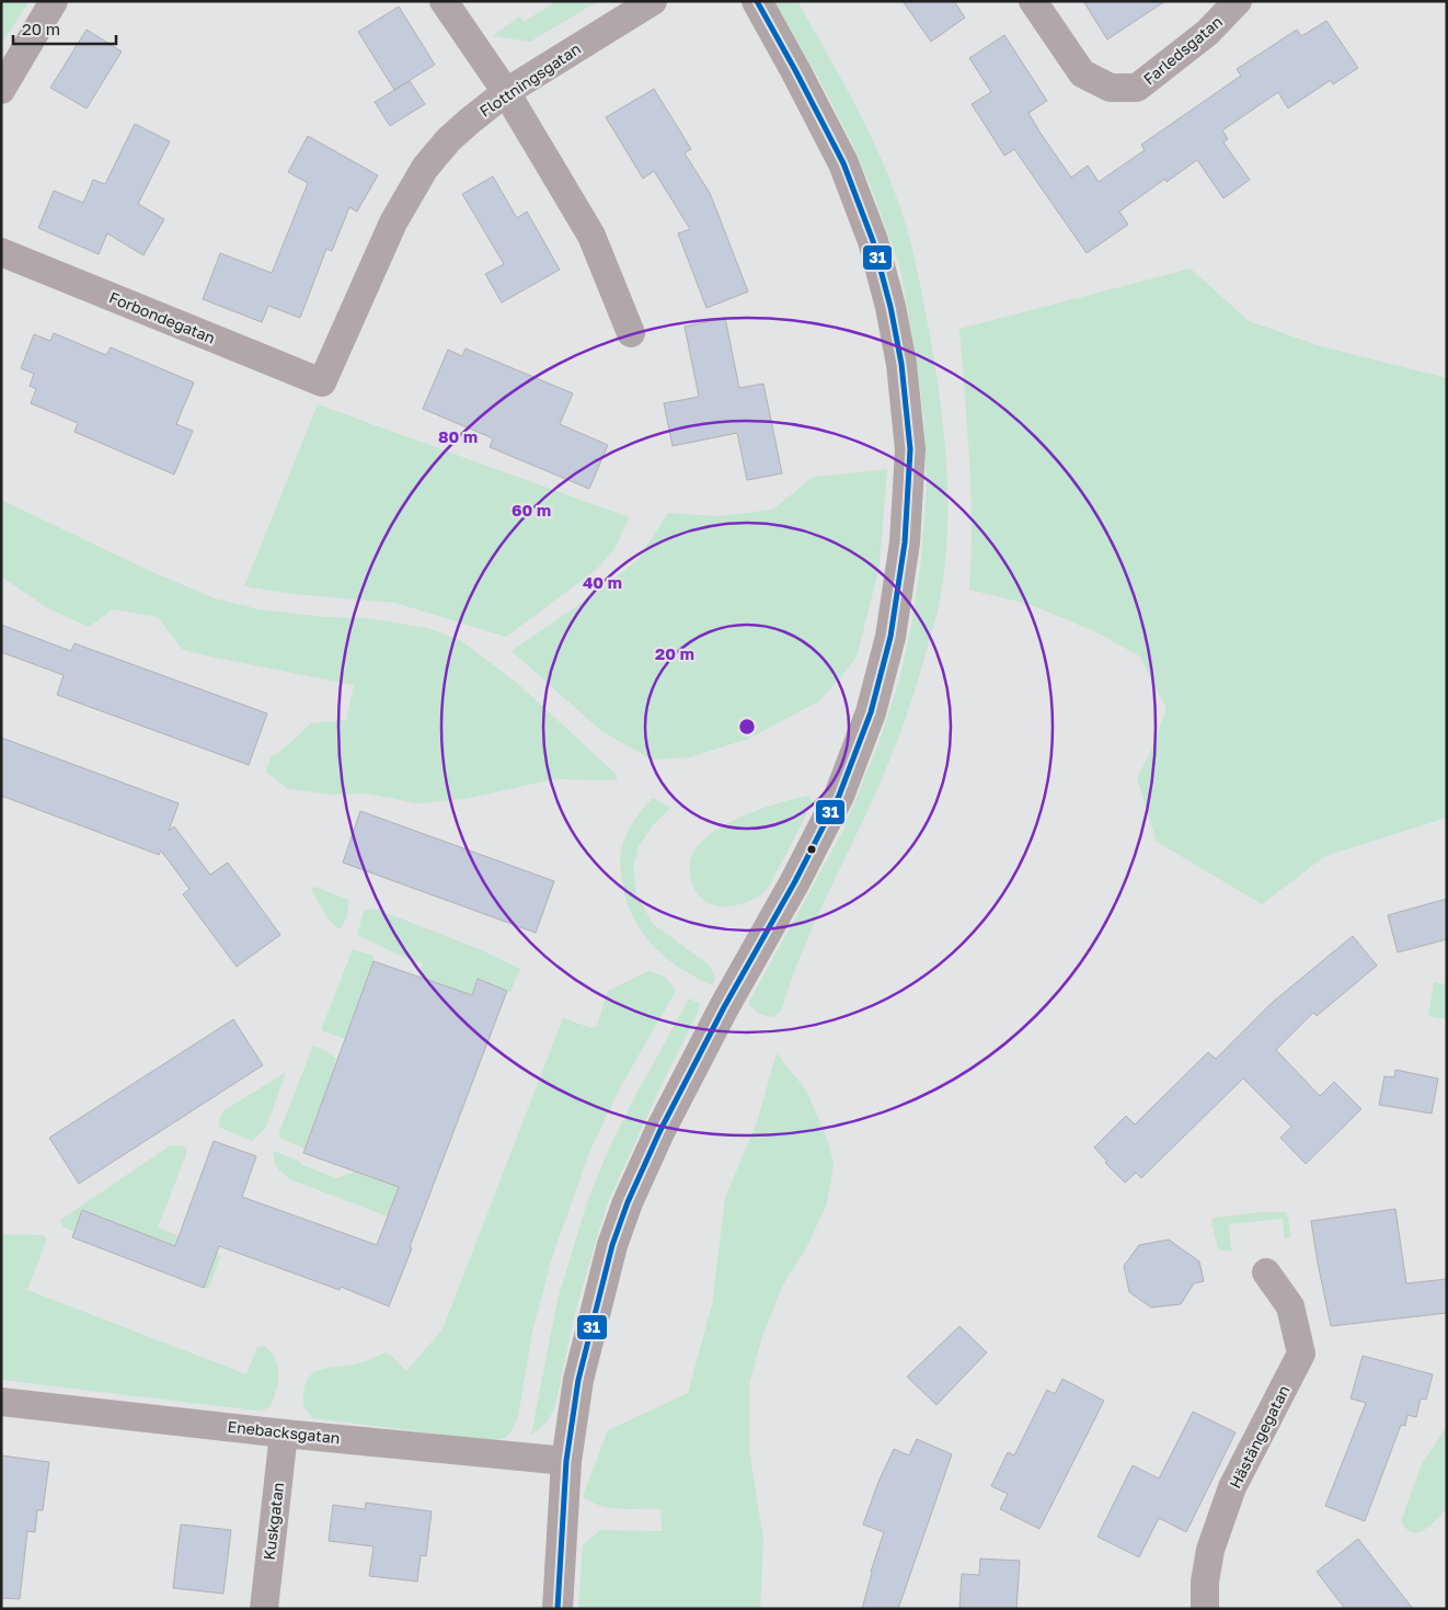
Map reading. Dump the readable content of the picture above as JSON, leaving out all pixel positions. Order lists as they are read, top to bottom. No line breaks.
{"streets":{"street":["Farledsgatan","Flottningsgatan","Forbondegatan","Enebacksgatan","Hästängegatan","Kuskgatan"]},"crossings":[["Flottningsgatan","Forbondegatan"],["Enebacksgatan","Kuskgatan"]],"lines":["transit line 31"],"scale_bar":"20 m","rings":["80 m","60 m","40 m","20 m"]}
